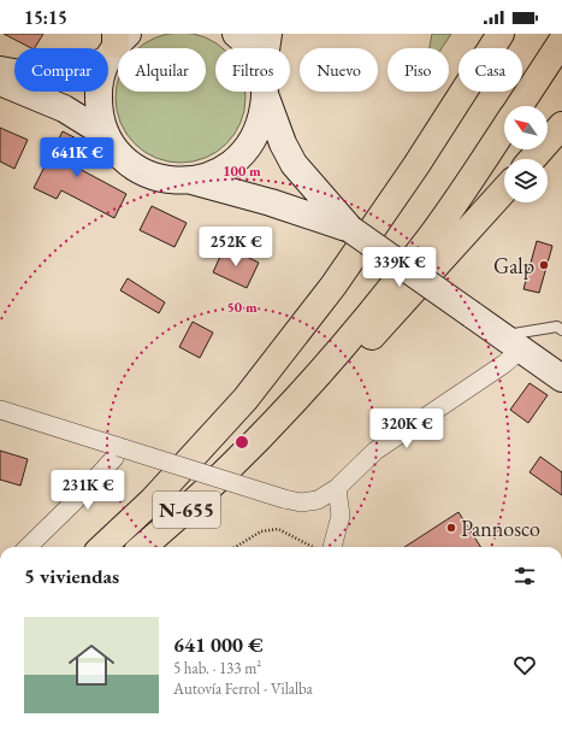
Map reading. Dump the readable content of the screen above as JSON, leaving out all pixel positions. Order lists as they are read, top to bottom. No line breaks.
{"streets":{"highway":["N-655"]},"places":["Galp","Pannosco"],"north":"top left","page":{"status":"15:15","chip":["Comprar","Alquilar","Filtros","Nuevo","Piso","Casa"],"price":["641K €","252K €","339K €","320K €","231K €"],"heading":"5 viviendas","list":[{"name":"641 000 €","note":"5 hab. · 133 m² · Autovía Ferrol - Vilalba"}]},"rings":["100 m","50 m"]}
